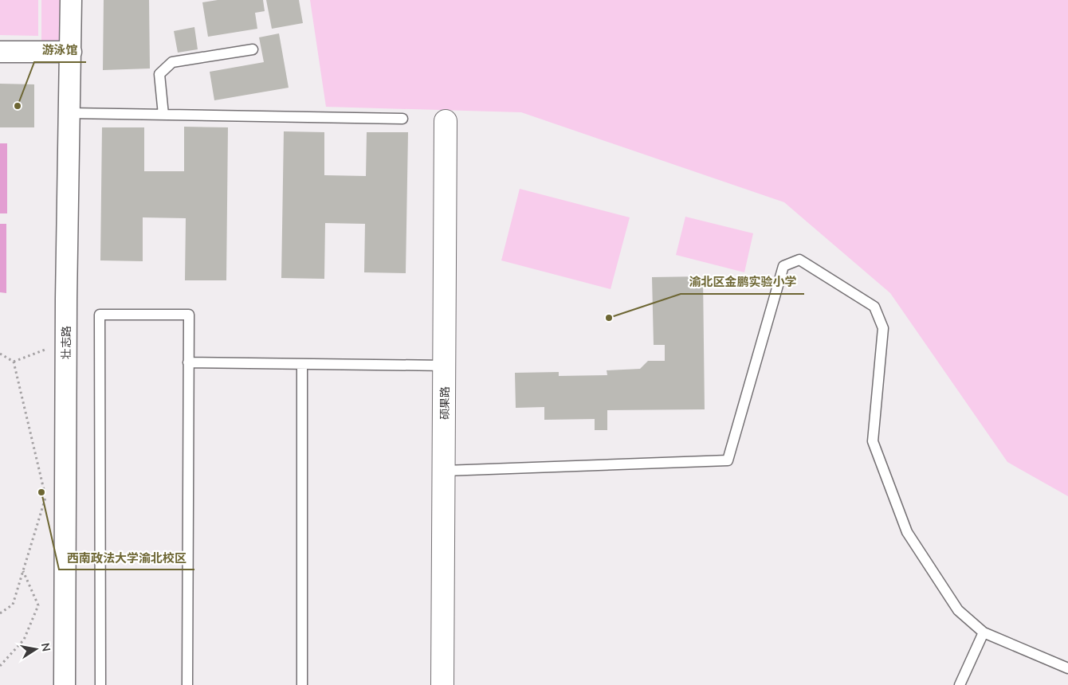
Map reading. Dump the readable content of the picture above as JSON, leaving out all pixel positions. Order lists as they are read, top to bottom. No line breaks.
{"streets":{"street":["壮志路","硕果路"]},"places":["游泳馆","渝北区金鹏实验小学","西南政法大学渝北校区"],"north":"right"}
